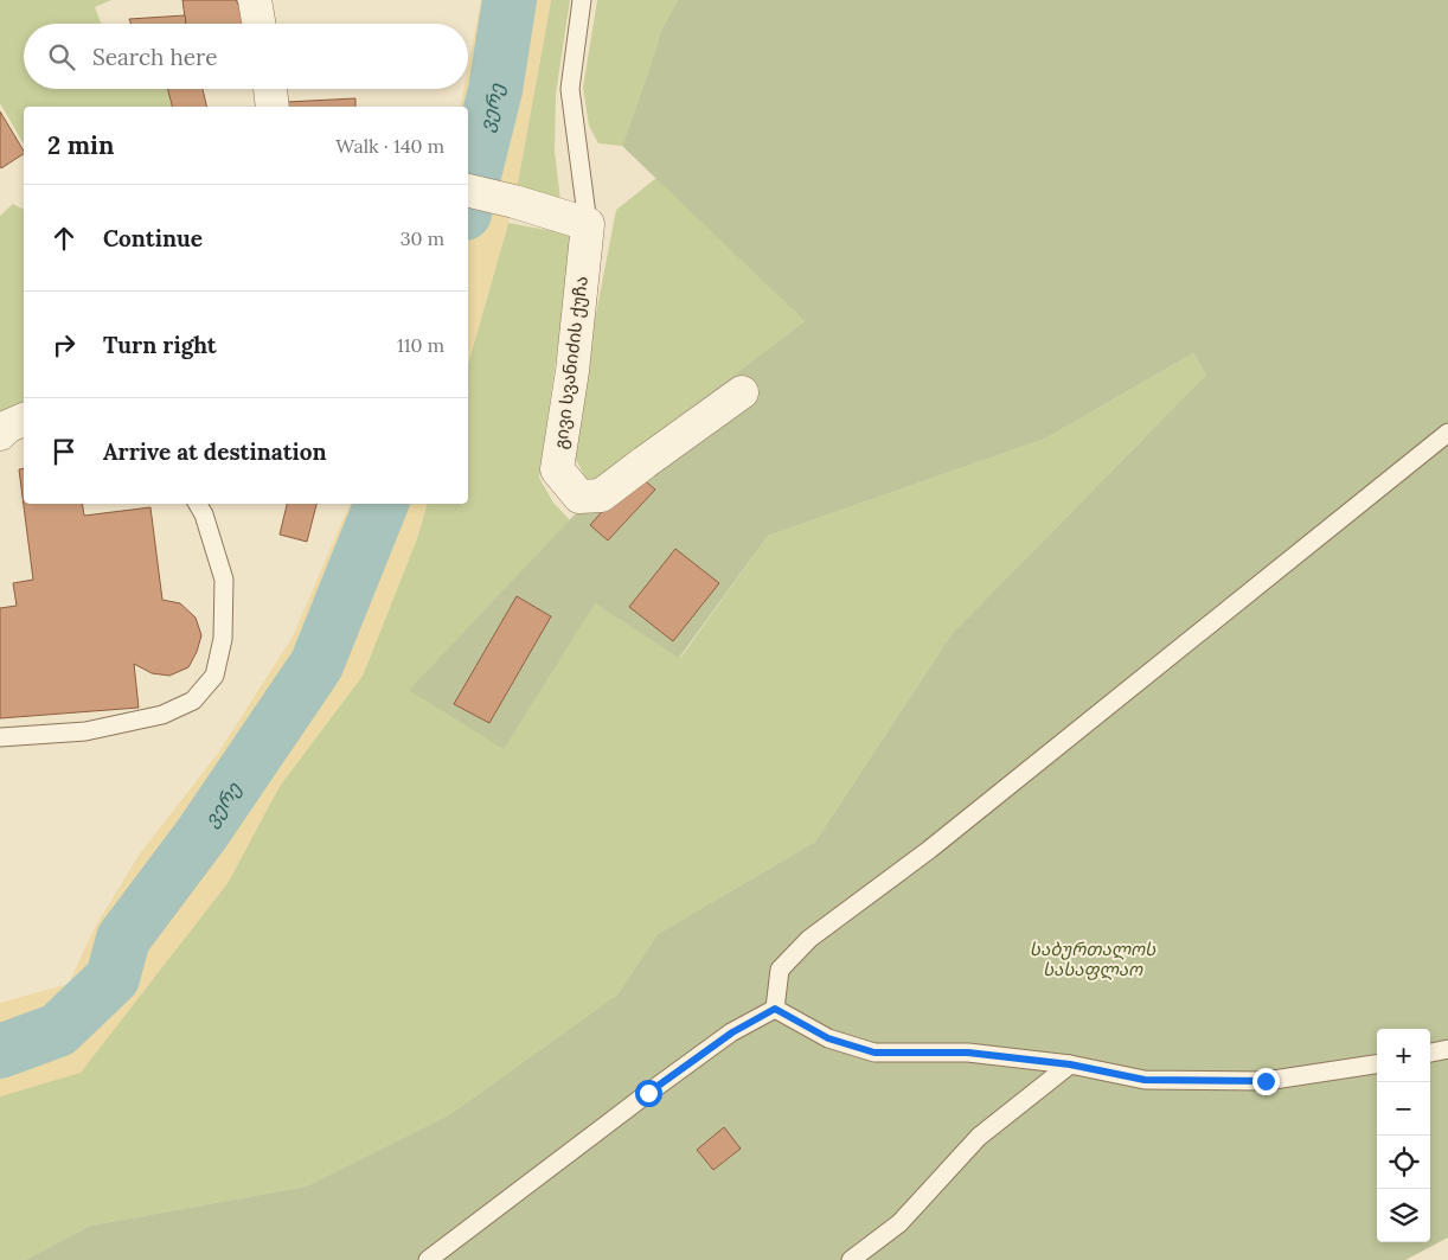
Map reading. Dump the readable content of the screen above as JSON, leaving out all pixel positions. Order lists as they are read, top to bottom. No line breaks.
{"streets":{"street":["გივი სვანიძის ქუჩა"]},"water":["ვერე"],"parks":["საბურთალოს სასაფლაო"],"page":{"search":"Search here","heading":["2 min","Walk · 140 m"],"list":[["Continue","30 m"],["Turn right","110 m"],"Arrive at destination"],"map_buttons":["+","−"]}}
